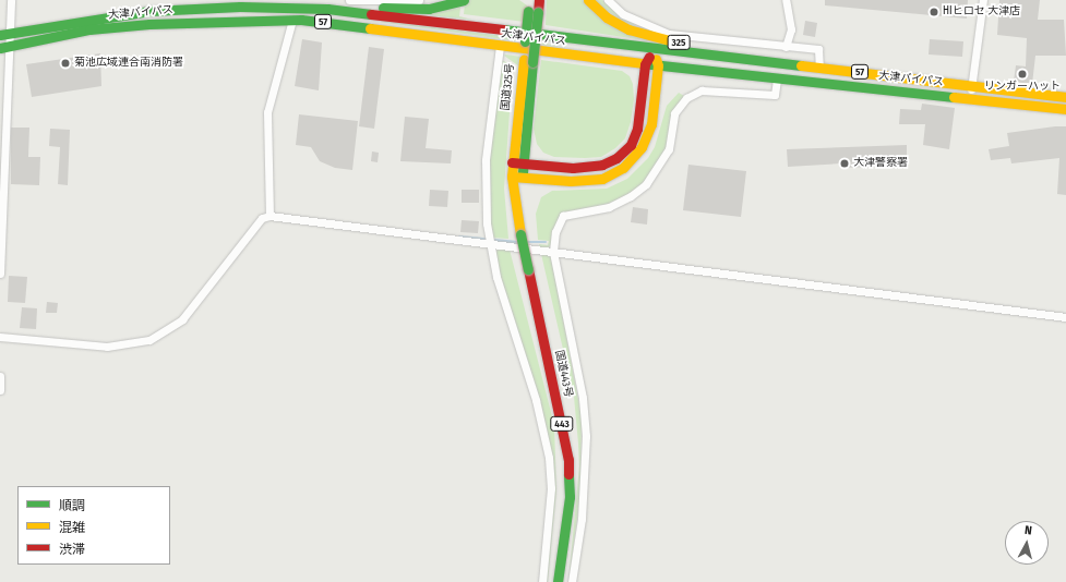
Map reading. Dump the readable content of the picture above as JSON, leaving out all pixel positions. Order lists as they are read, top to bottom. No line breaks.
{"streets":{"highway":["大津バイパス","57","325","国道325号","国道443号","443"]},"crossings":[["大津バイパス","57"],["大津バイパス","325"],["国道325号","国道443号"]],"places":["HIヒロセ 大津店","菊池広域連合南消防署","リンガーハット","大津警察署"],"legend":["順調","混雑","渋滞"],"north":"top"}
